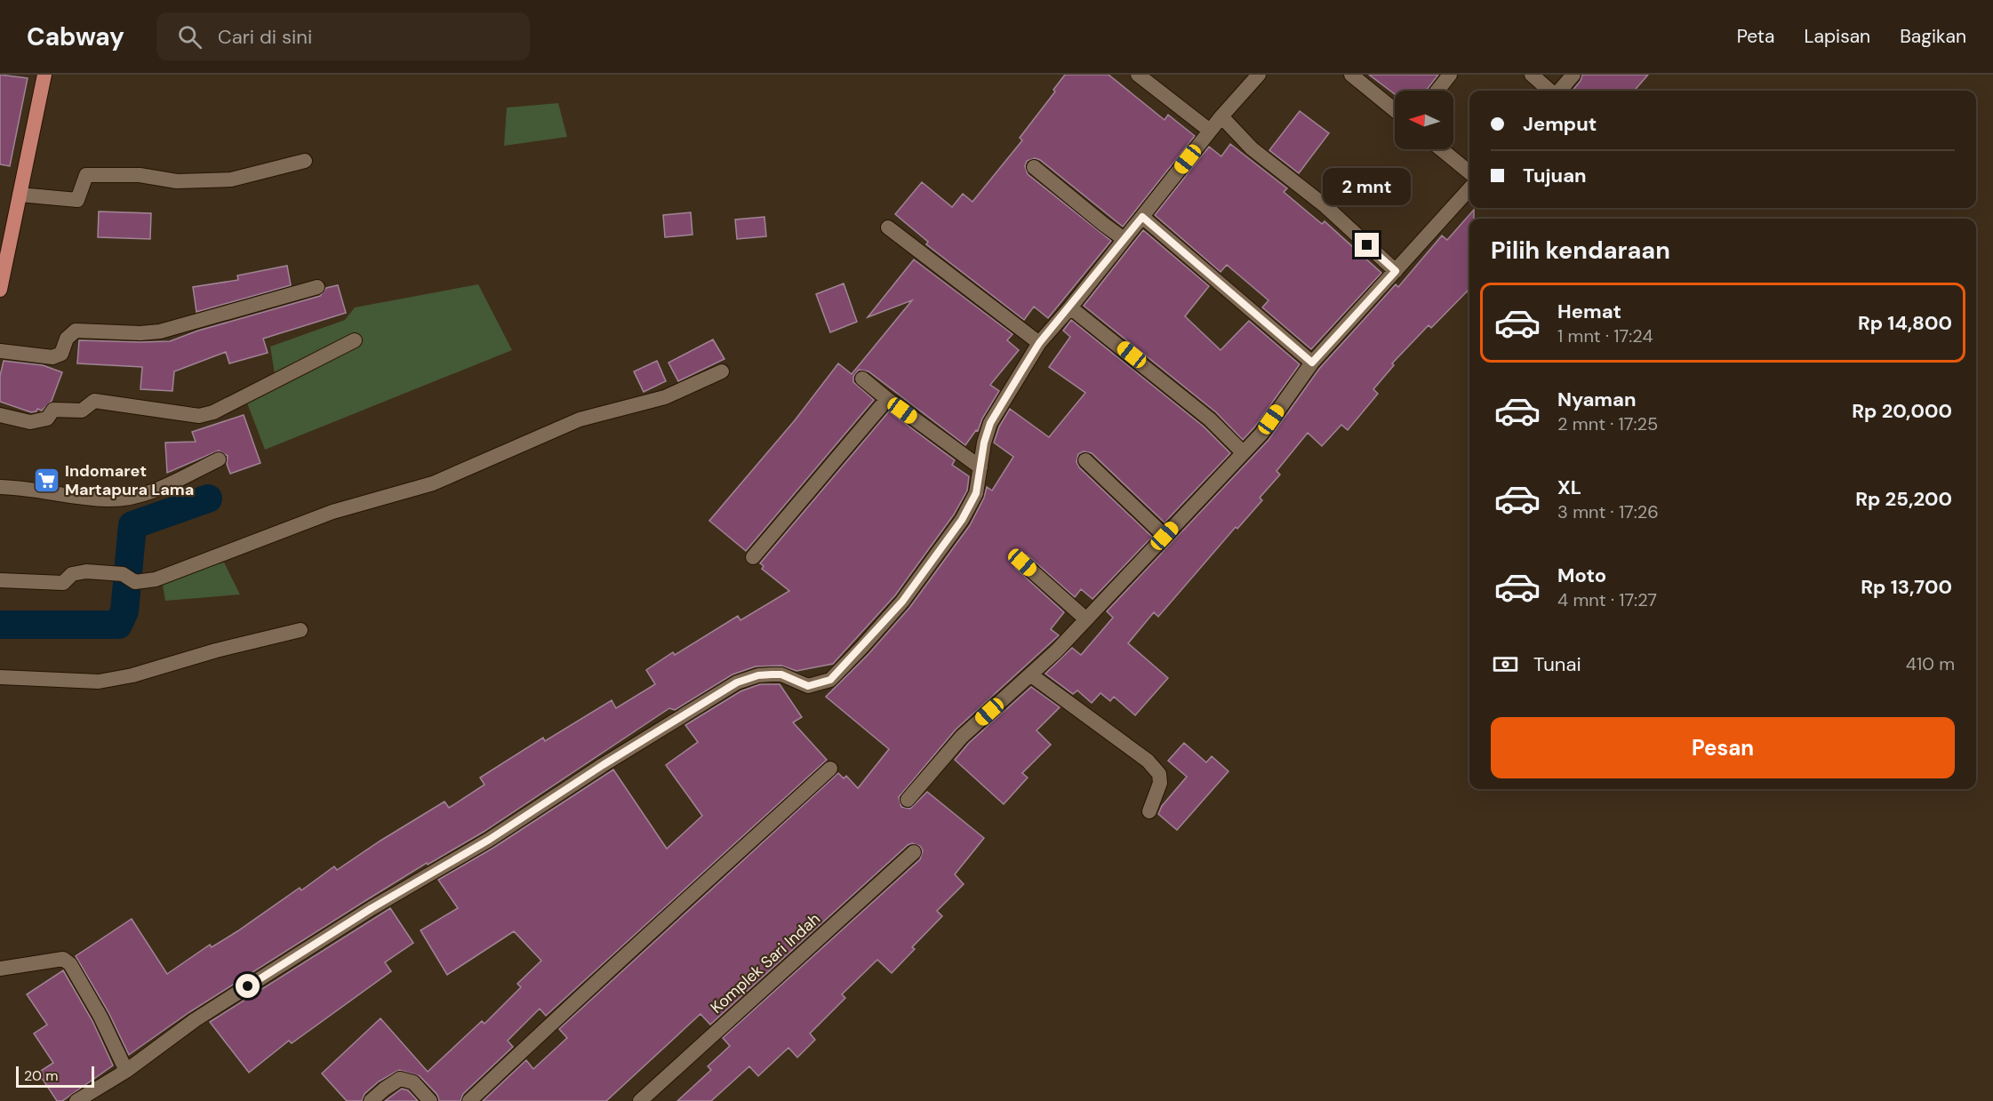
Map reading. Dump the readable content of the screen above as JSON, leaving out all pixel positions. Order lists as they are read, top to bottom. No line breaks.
{"streets":{"street":["Komplek Sari Indah"]},"places":{"supermarket":["Indomaret Martapura Lama"]},"scale_bar":"20 m","north":"left","page":{"header":"Cabway","search":"Cari di sini","nav":["Peta","Lapisan","Bagikan"],"banner":["Jemput","Tujuan"],"bubble":"2 mnt","heading":"Pilih kendaraan","list":[{"name":"Hemat","note":"1 mnt · 17:24","value":"Rp 14,800"},{"name":"Nyaman","note":"2 mnt · 17:25","value":"Rp 20,000"},{"name":"XL","note":"3 mnt · 17:26","value":"Rp 25,200"},{"name":"Moto","note":"4 mnt · 17:27","value":"Rp 13,700"}],"pay":["Tunai","410 m"],"buttons":"Pesan","scale":"20 m"}}
